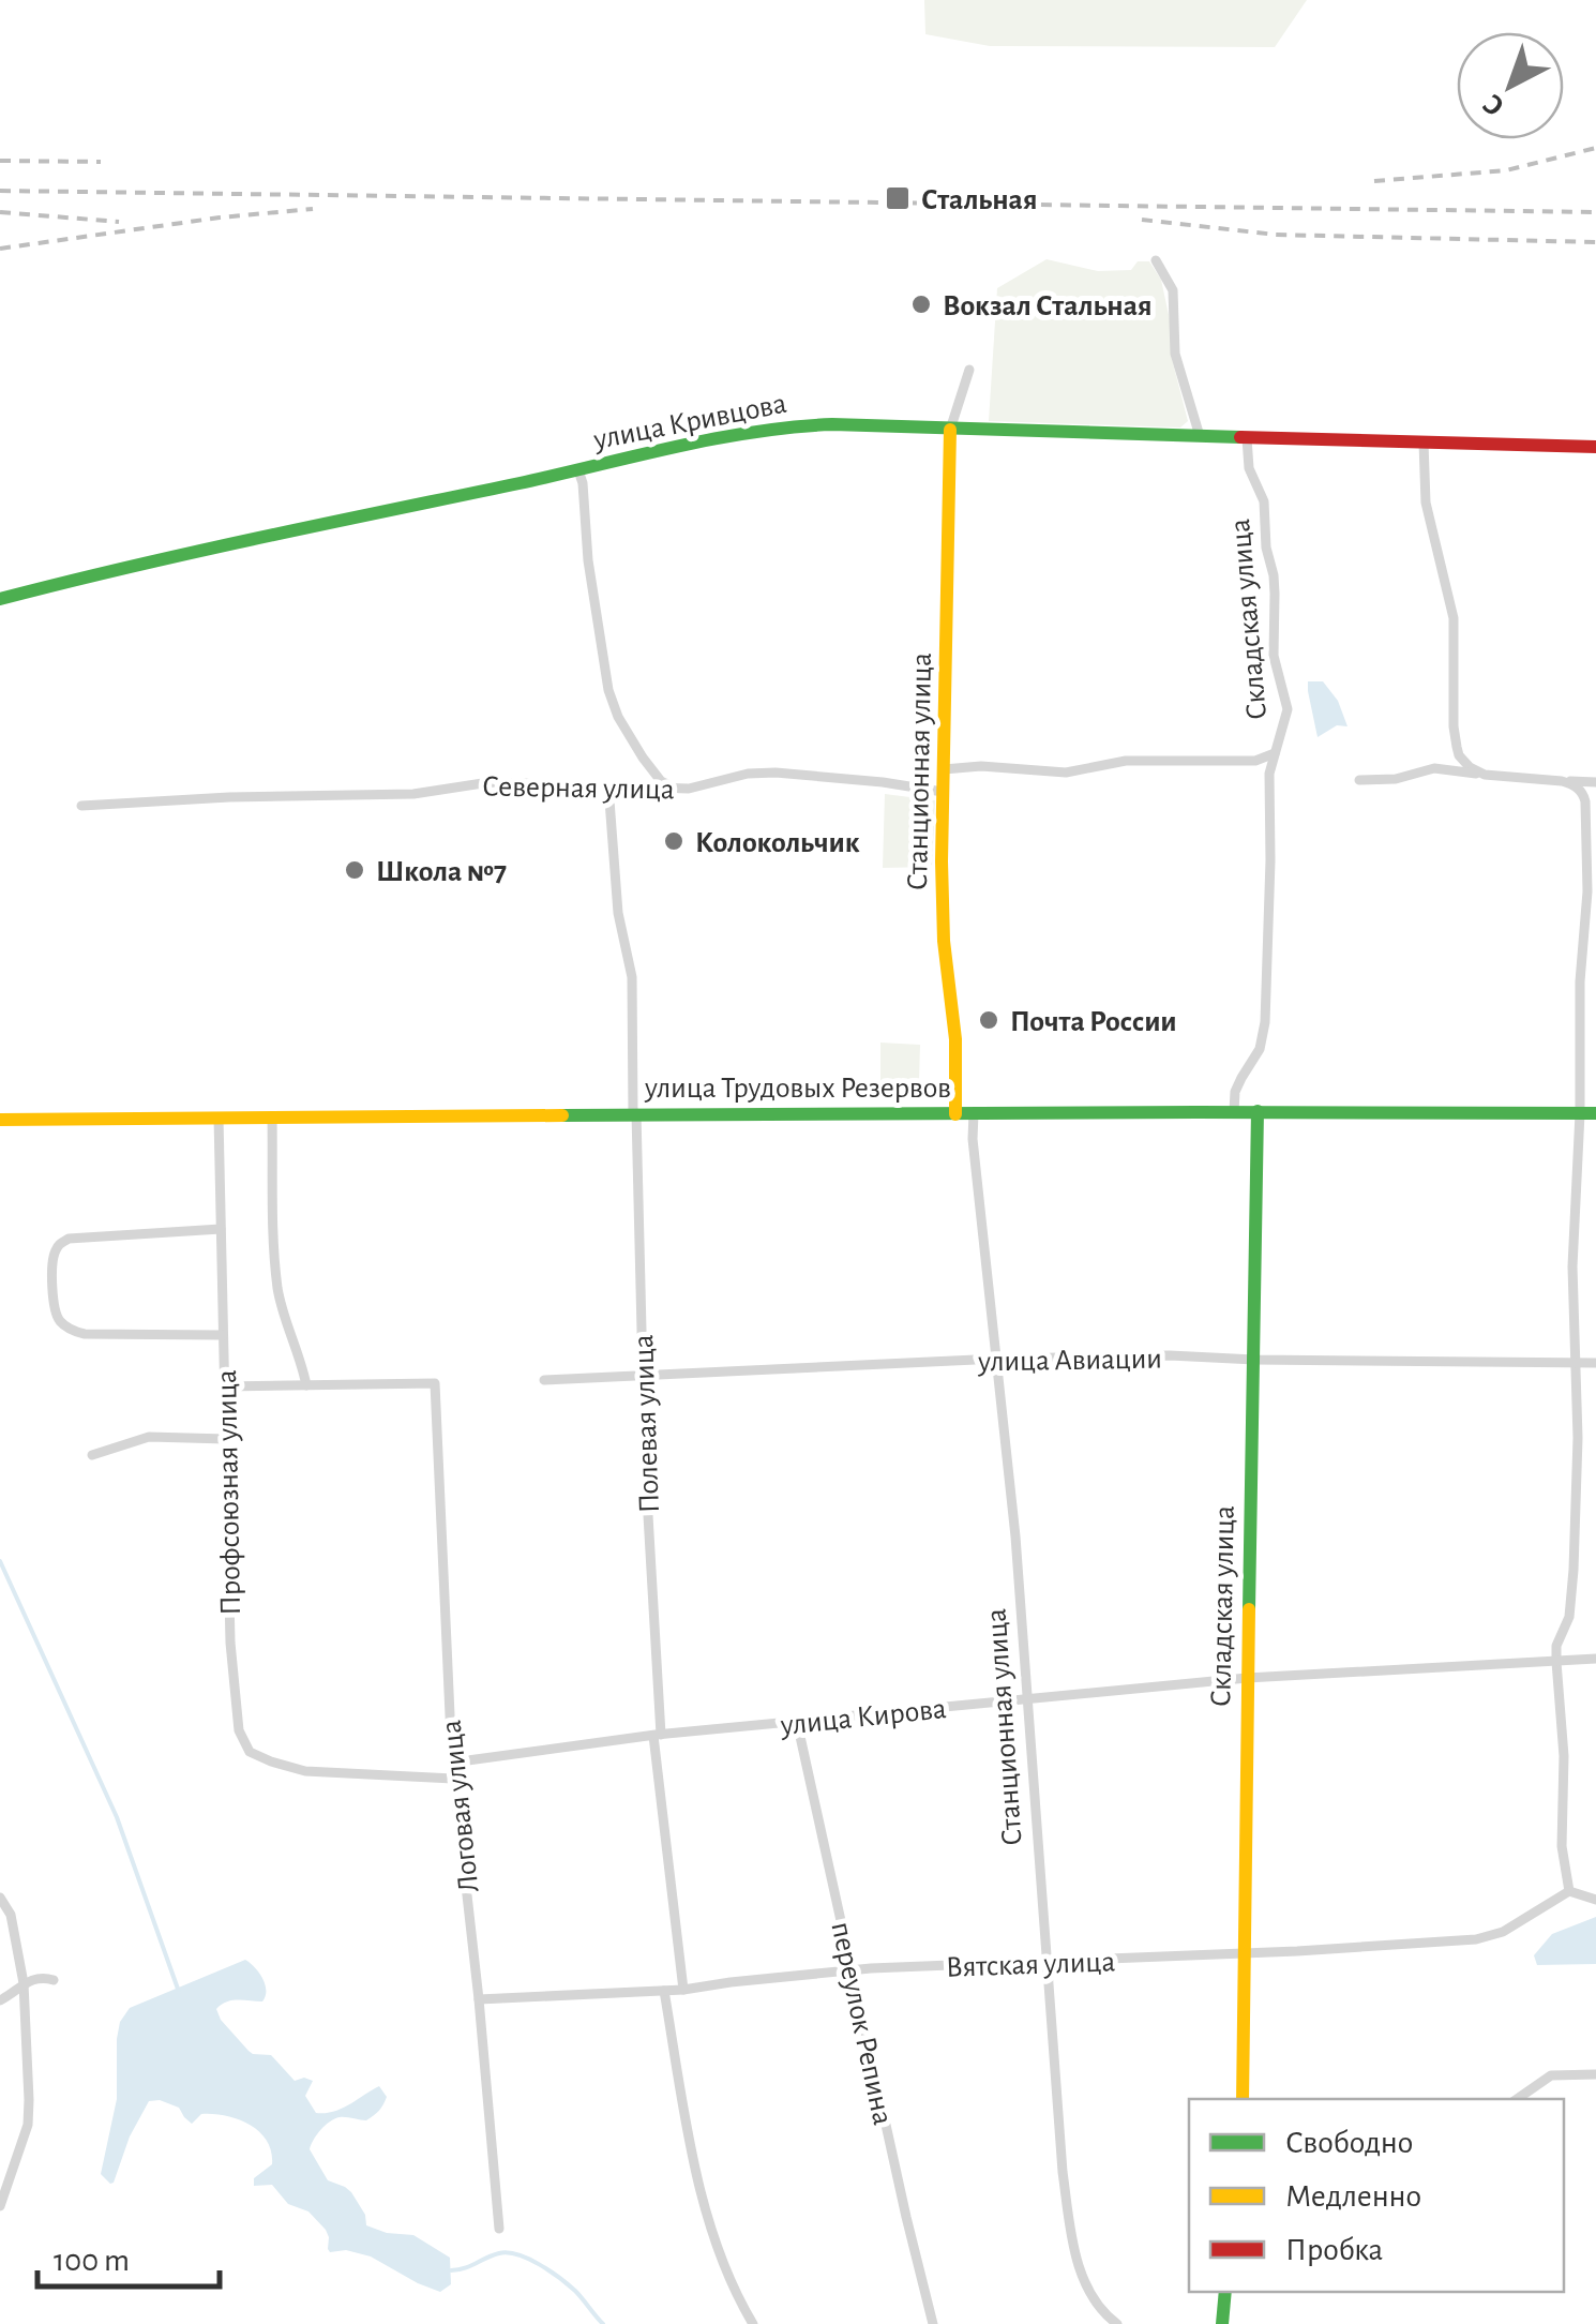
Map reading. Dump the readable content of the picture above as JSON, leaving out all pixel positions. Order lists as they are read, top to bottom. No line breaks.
{"streets":{"street":["улица Кривцова","Складская улица","Станционная улица","Северная улица","улица Трудовых Резервов","улица Авиации","Полевая улица","Профсоюзная улица","улица Кирова","Логовая улица","Вятская улица","переулок Репина"]},"crossings":[["улица Кривцова","Складская улица"],["улица Кривцова","Станционная улица"],["Складская улица","улица Трудовых Резервов"],["Складская улица","улица Авиации"],["Складская улица","улица Кирова"],["Складская улица","Вятская улица"],["Станционная улица","Северная улица"],["Станционная улица","улица Трудовых Резервов"],["Станционная улица","улица Авиации"],["Станционная улица","улица Кирова"],["Станционная улица","Вятская улица"],["Северная улица","Полевая улица"],["улица Трудовых Резервов","Полевая улица"],["улица Трудовых Резервов","Профсоюзная улица"],["улица Авиации","Полевая улица"],["Полевая улица","улица Кирова"],["Полевая улица","Вятская улица"],["Профсоюзная улица","Логовая улица"],["улица Кирова","Логовая улица"],["улица Кирова","переулок Репина"],["Логовая улица","Вятская улица"],["Вятская улица","переулок Репина"]],"places":{"transit":["Стальная"],"other":["Вокзал Стальная","Колокольчик","Школа №7","Почта России"]},"legend":["Свободно","Медленно","Пробка"],"scale_bar":"100 m","north":"bottom left"}
